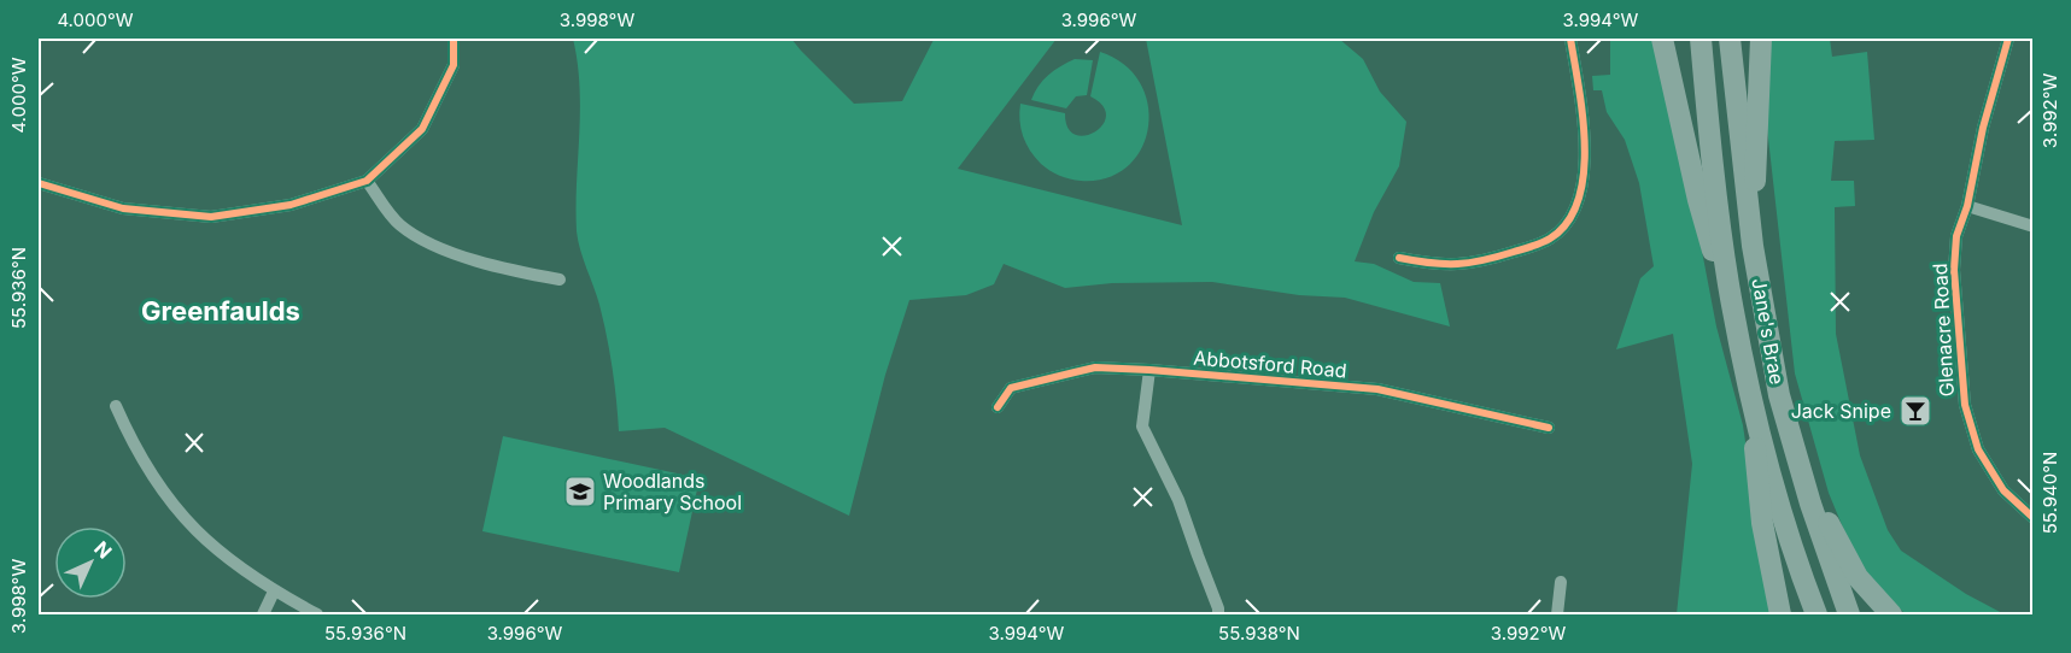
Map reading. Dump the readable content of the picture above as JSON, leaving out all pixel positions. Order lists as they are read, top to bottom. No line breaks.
{"streets":{"main road":["Jane's Brae"],"street":["Glenacre Road","Abbotsford Road"]},"districts":["Greenfaulds"],"places":{"bar":["Jack Snipe"],"school or university":["Woodlands Primary School"]},"north":"top right","coordinates":["4.000°W","3.998°W","3.996°W","3.994°W","3.992°W","55.936°N","55.940°N","55.938°N"]}
